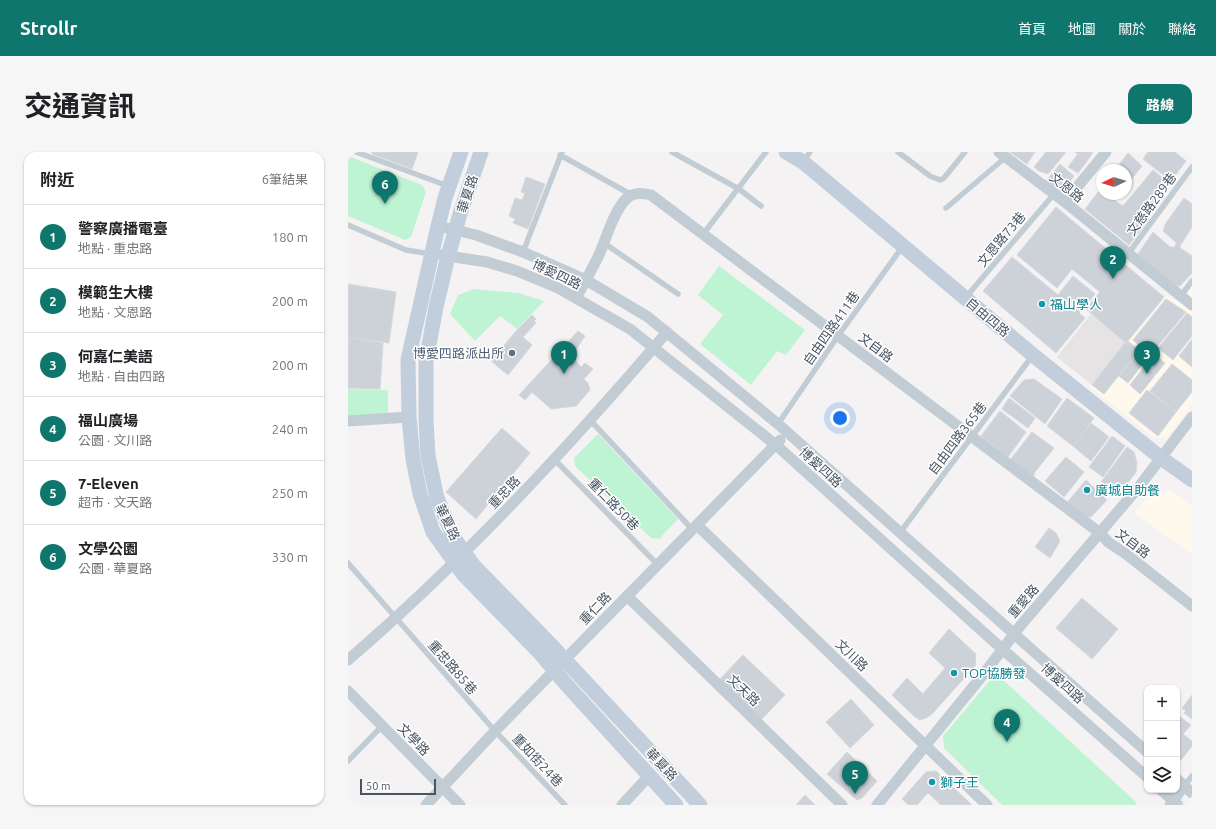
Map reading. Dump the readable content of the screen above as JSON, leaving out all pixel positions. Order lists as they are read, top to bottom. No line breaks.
{"streets":{"street":["文恩路","華夏路","博愛四路","自由四路","文自路","重忠路","重愛路","重仁路","文川路","文天路","文學路"],"lane":["文慈路289巷","文恩路73巷","自由四路411巷","自由四路365巷","重仁路50巷","重忠路85巷","重如街24巷"]},"crossings":[["文恩路","文慈路289巷"],["文恩路","文恩路73巷"],["華夏路","博愛四路"],["華夏路","重忠路"],["華夏路","重仁路"],["文恩路73巷","自由四路"],["博愛四路","自由四路411巷"],["博愛四路","自由四路365巷"],["博愛四路","重忠路"],["博愛四路","重愛路"],["博愛四路","重仁路"],["自由四路","自由四路411巷"],["自由四路","自由四路365巷"],["自由四路","重愛路"],["自由四路411巷","文自路"],["文自路","自由四路365巷"],["文自路","重愛路"],["重忠路","重仁路50巷"],["重忠路","重忠路85巷"],["重仁路50巷","重仁路"],["重愛路","文川路"],["重仁路","文川路"],["重仁路","重忠路85巷"],["重仁路","文天路"],["重仁路","文學路"],["重仁路","重如街24巷"],["重忠路85巷","重如街24巷"]],"places":["福山學人","博愛四路派出所","廣城自助餐","TOP協勝發","獅子王"],"scale_bar":"50 m","north":"left","page":{"header":"Strollr","nav":["首頁","地圖","關於","聯絡"],"title":"交通資訊","buttons":"路線","heading":["附近","6筆結果"],"pins":["6","2","1","3","4","5"],"list":[{"mark":"1","name":"警察廣播電臺","note":"地點 · 重忠路","value":"180 m"},{"mark":"2","name":"模範生大樓","note":"地點 · 文恩路","value":"200 m"},{"mark":"3","name":"何嘉仁美語","note":"地點 · 自由四路","value":"200 m"},{"mark":"4","name":"福山廣場","note":"公園 · 文川路","value":"240 m"},{"mark":"5","name":"7-Eleven","note":"超市 · 文天路","value":"250 m"},{"mark":"6","name":"文學公園","note":"公園 · 華夏路","value":"330 m"}],"map_buttons":["+","−"],"scale":"50 m"}}
